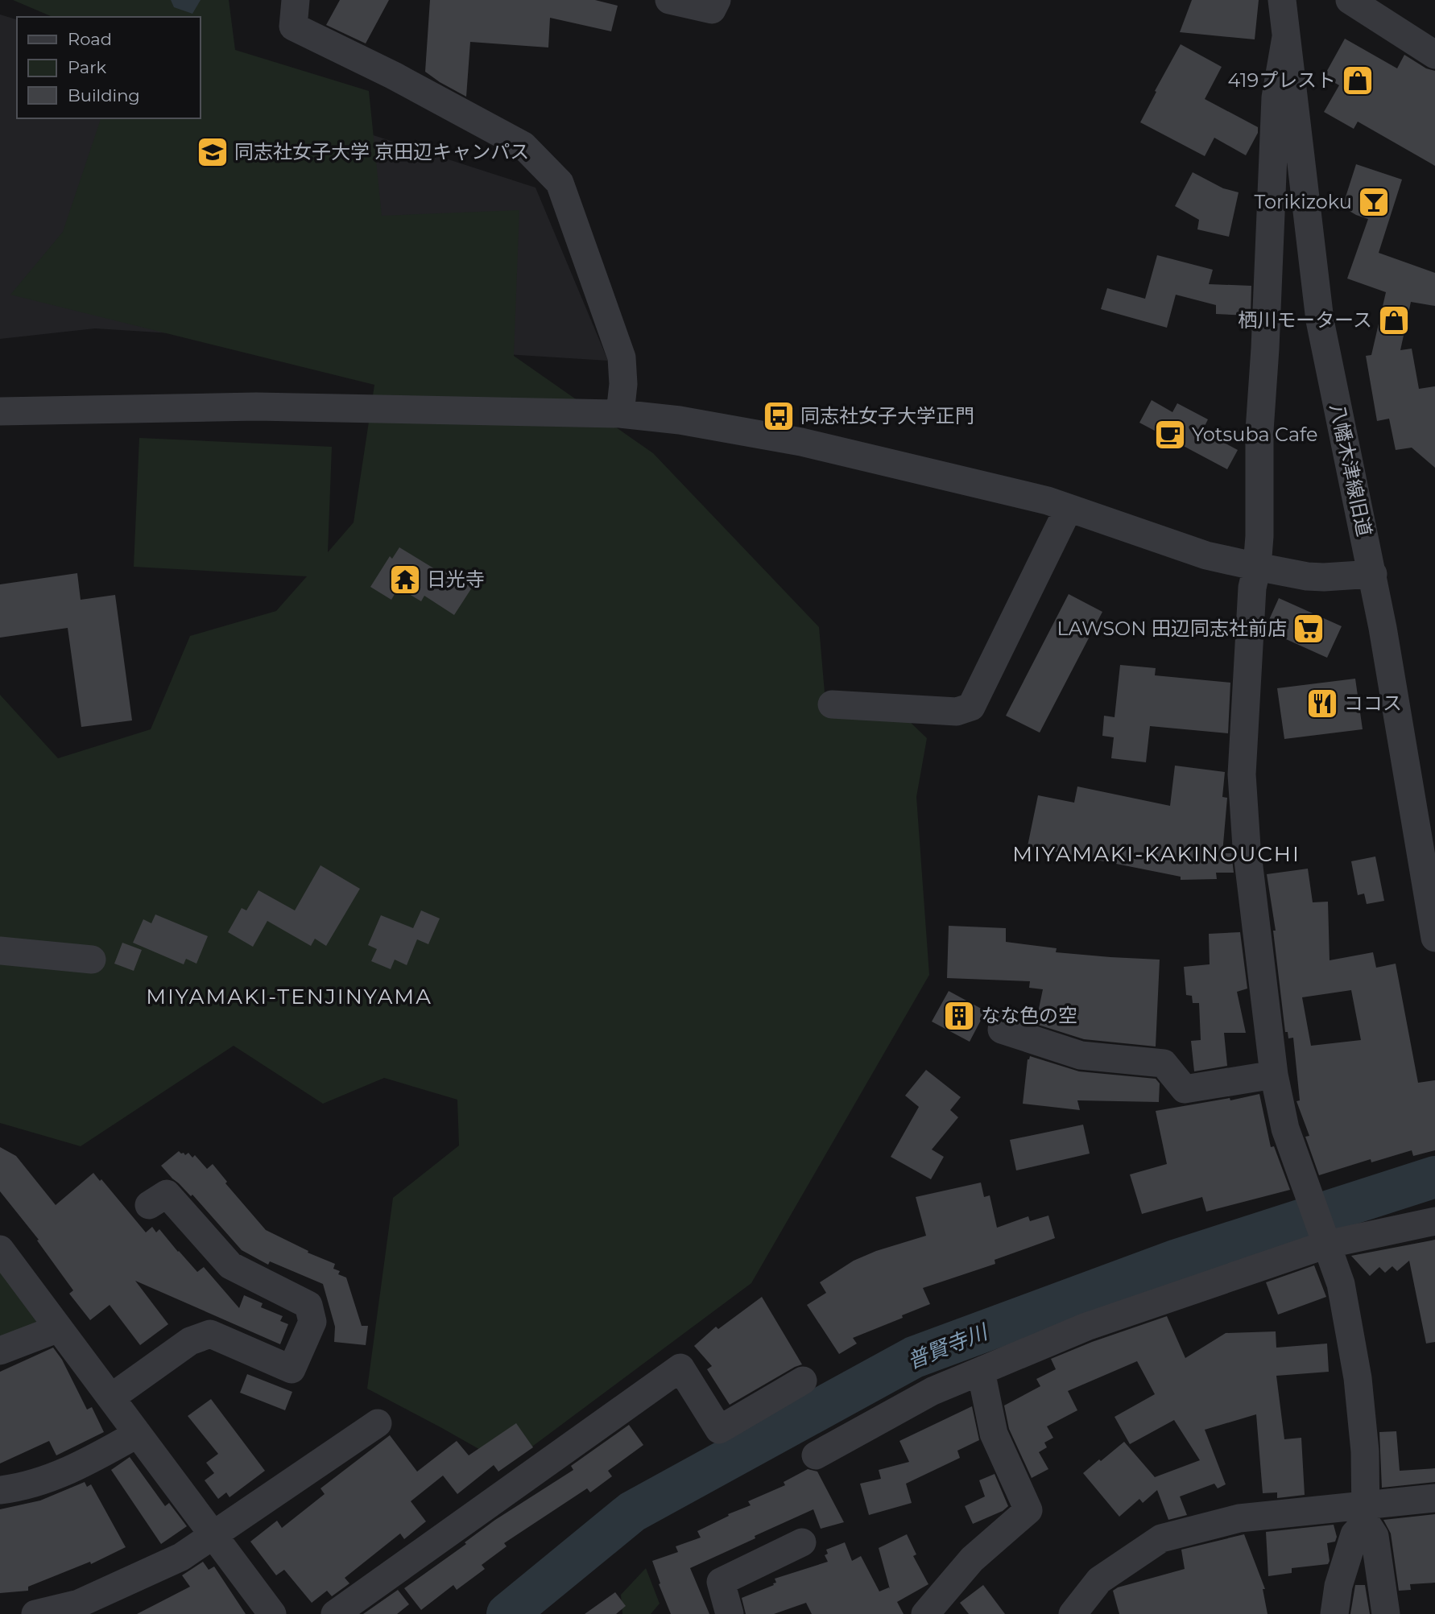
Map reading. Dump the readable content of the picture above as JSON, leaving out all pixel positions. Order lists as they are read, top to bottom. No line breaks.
{"streets":{"street":["八幡木津線旧道"]},"districts":["MIYAMAKI-KAKINOUCHI","MIYAMAKI-TENJINYAMA"],"water":["普賢寺川"],"places":{"shop":["419プレスト","栖川モータース"],"school or university":["同志社女子大学 京田辺キャンパス"],"bar":["Torikizoku"],"bus stop":["同志社女子大学正門"],"cafe":["Yotsuba Cafe"],"temple":["日光寺"],"supermarket":["LAWSON 田辺同志社前店"],"restaurant":["ココス"],"building":["なな色の空"]},"legend":["Road","Park","Building"]}
